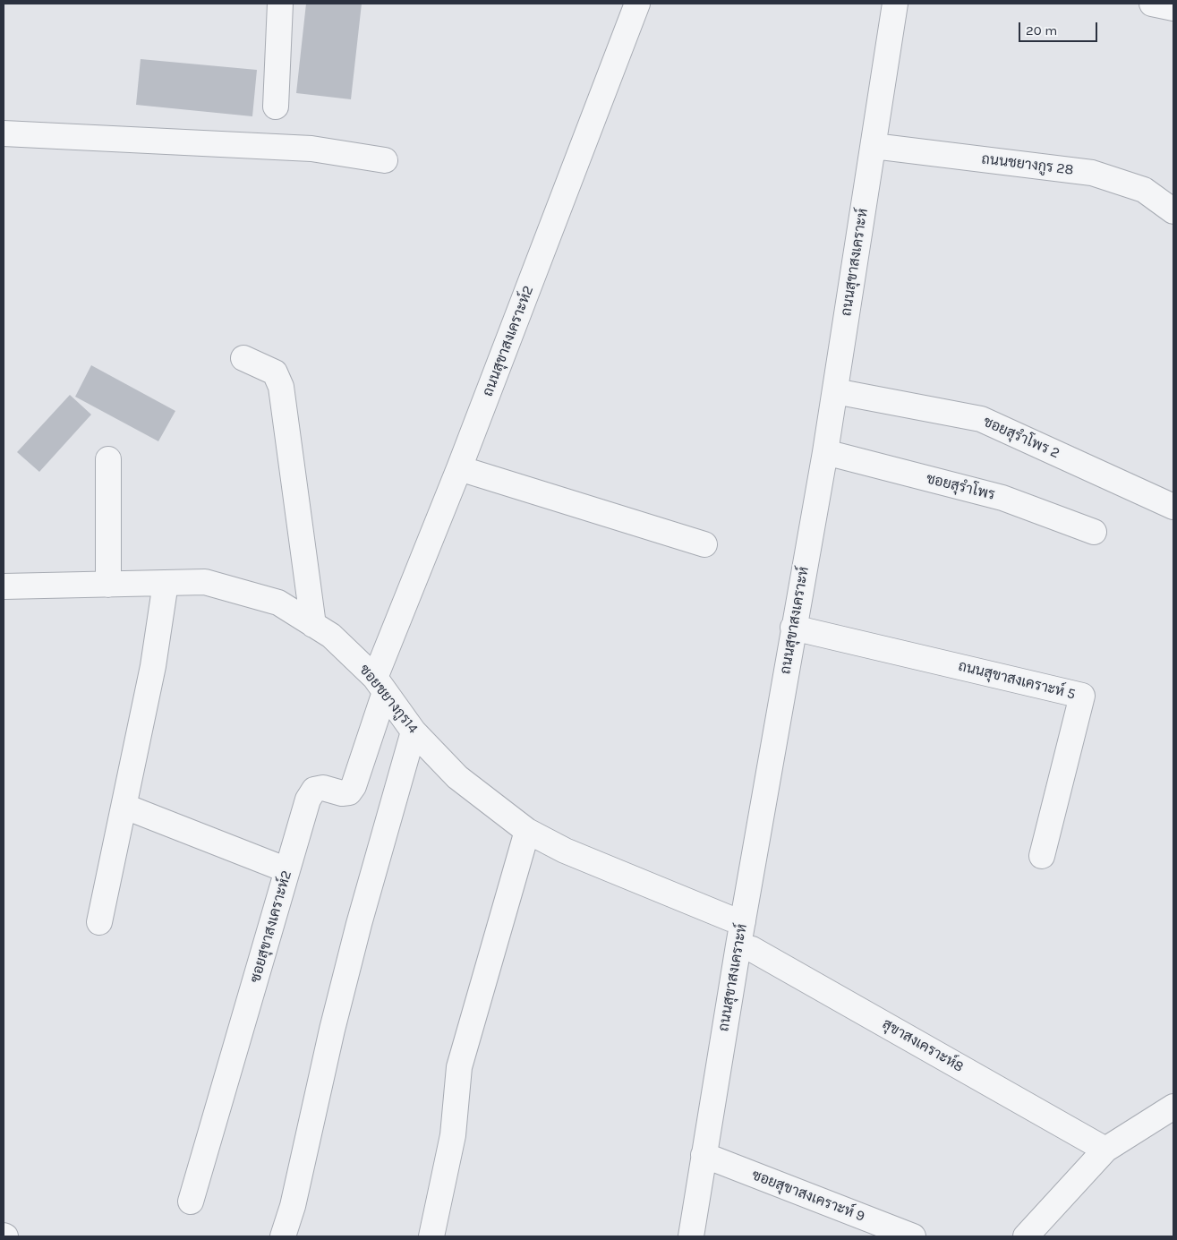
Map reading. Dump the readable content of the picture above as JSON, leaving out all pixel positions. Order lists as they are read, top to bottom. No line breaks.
{"streets":{"street":["ถนนชยางกูร 28","ถนนสุขาสงเคราะห์","ถนนสุขาสงเคราะห์2","ชอยสุรำโพร 2","ชอยสุรำโพร","ถนนสุขาสงเคราะห์ 5","ซอยชยางกูร14","ซอยสุขาสงเคราะห์2","สุขาสงเคราะห์8","ซอยสุขาสงเคราะห์ 9"]},"crossings":[["ถนนชยางกูร 28","ถนนสุขาสงเคราะห์"],["ถนนสุขาสงเคราะห์","ชอยสุรำโพร 2"],["ถนนสุขาสงเคราะห์","ชอยสุรำโพร"],["ถนนสุขาสงเคราะห์","ถนนสุขาสงเคราะห์ 5"],["ถนนสุขาสงเคราะห์","ซอยชยางกูร14"],["ถนนสุขาสงเคราะห์","สุขาสงเคราะห์8"],["ถนนสุขาสงเคราะห์","ซอยสุขาสงเคราะห์ 9"],["ถนนสุขาสงเคราะห์2","ซอยชยางกูร14"],["ถนนสุขาสงเคราะห์2","ซอยสุขาสงเคราะห์2"],["ซอยชยางกูร14","ซอยสุขาสงเคราะห์2"]],"scale_bar":"20 m"}
